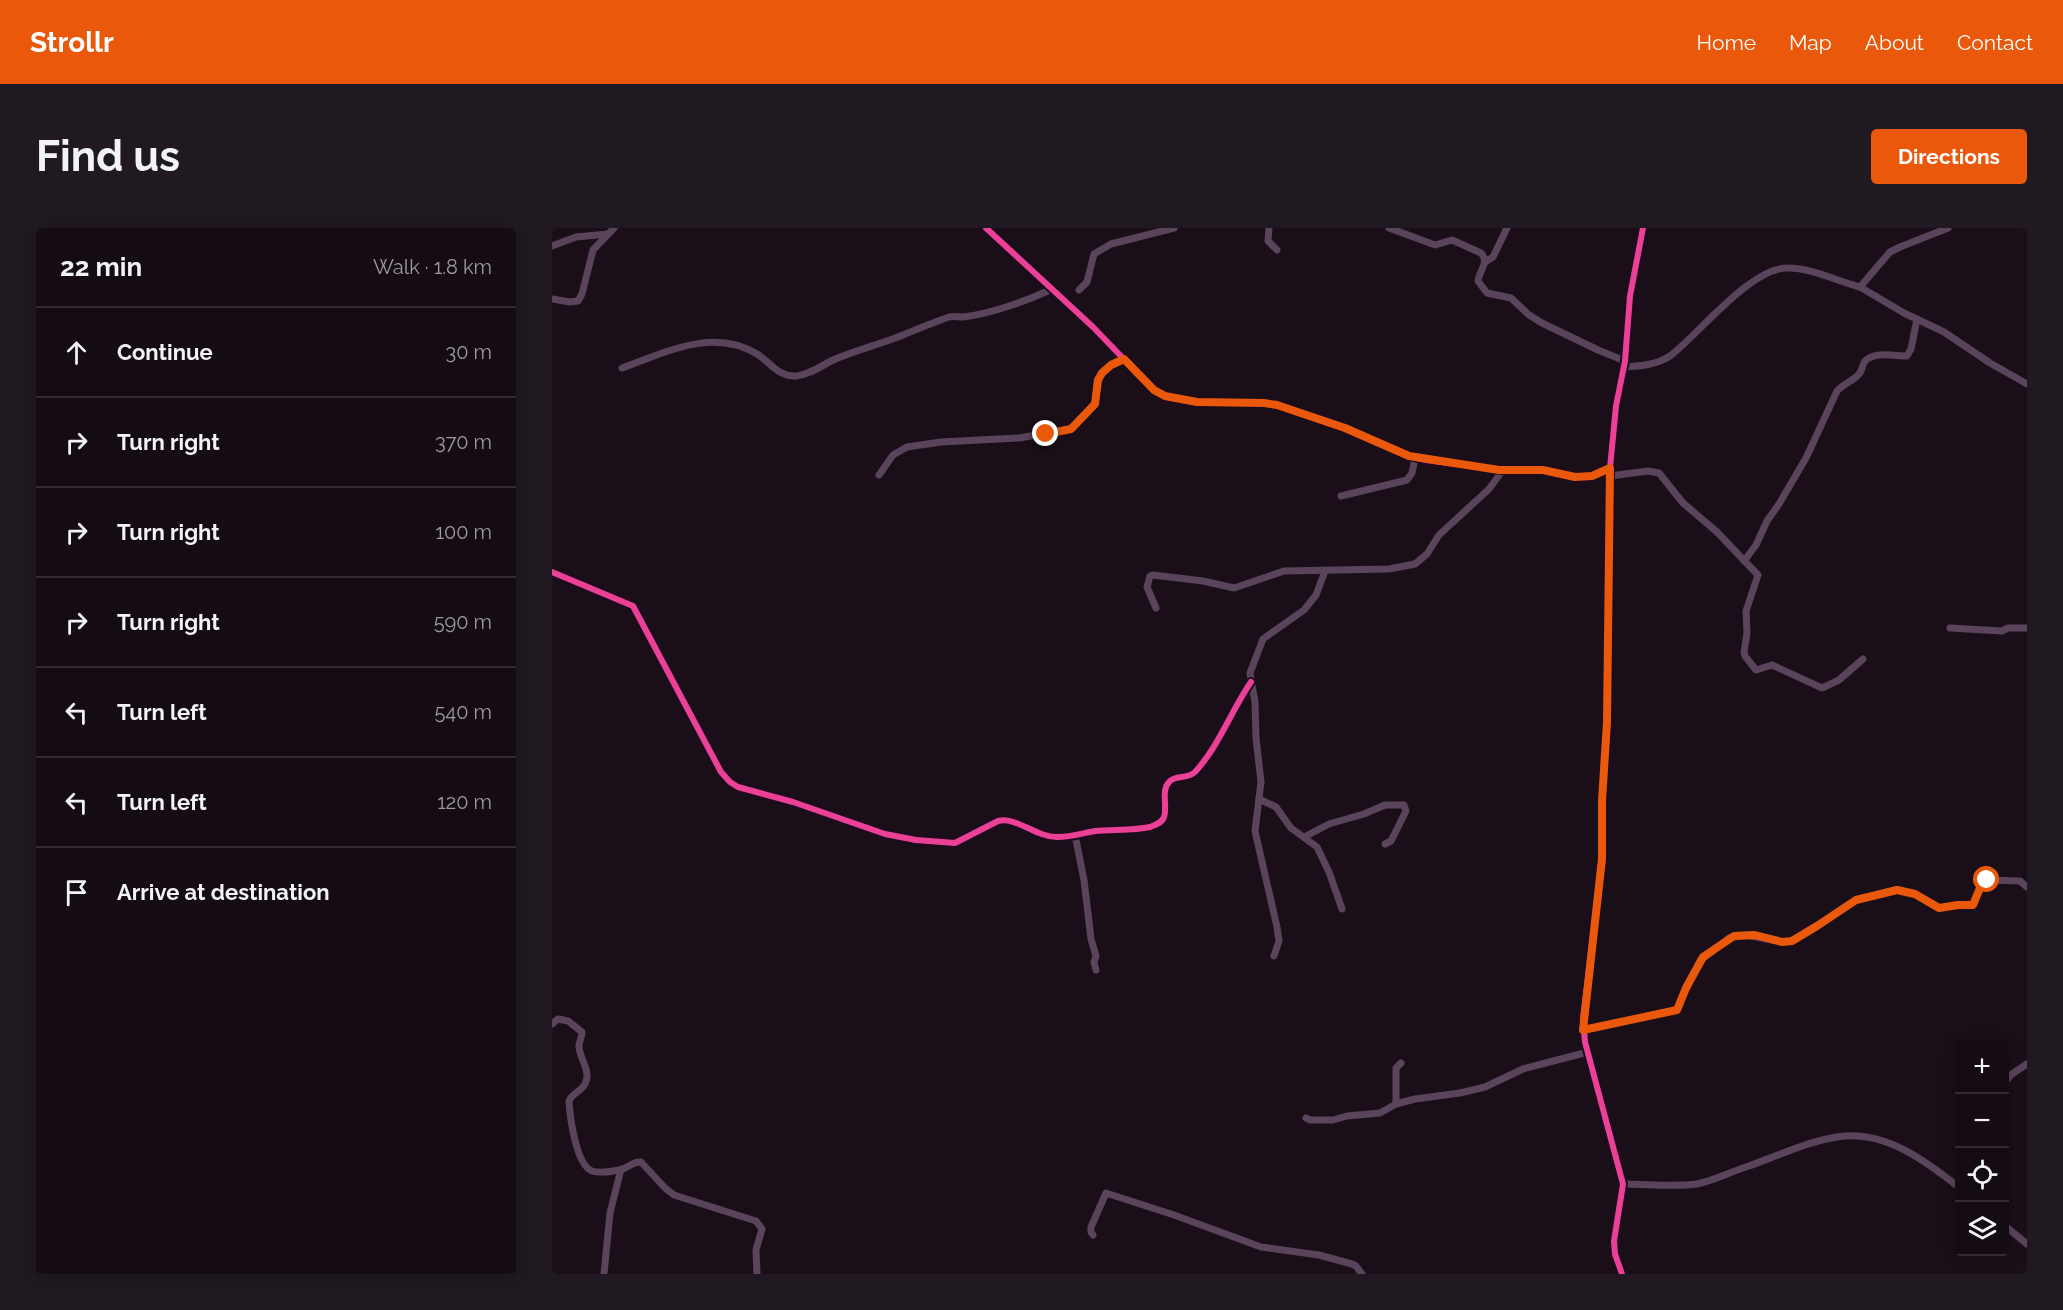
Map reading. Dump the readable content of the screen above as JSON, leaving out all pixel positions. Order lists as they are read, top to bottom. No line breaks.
{"page":{"header":"Strollr","nav":["Home","Map","About","Contact"],"buttons":"Directions","title":"Find us","heading":["22 min","Walk · 1.8 km"],"list":[["Continue","30 m"],["Turn right","370 m"],["Turn right","100 m"],["Turn right","590 m"],["Turn left","540 m"],["Turn left","120 m"],"Arrive at destination"],"map_buttons":["+","−"]}}
